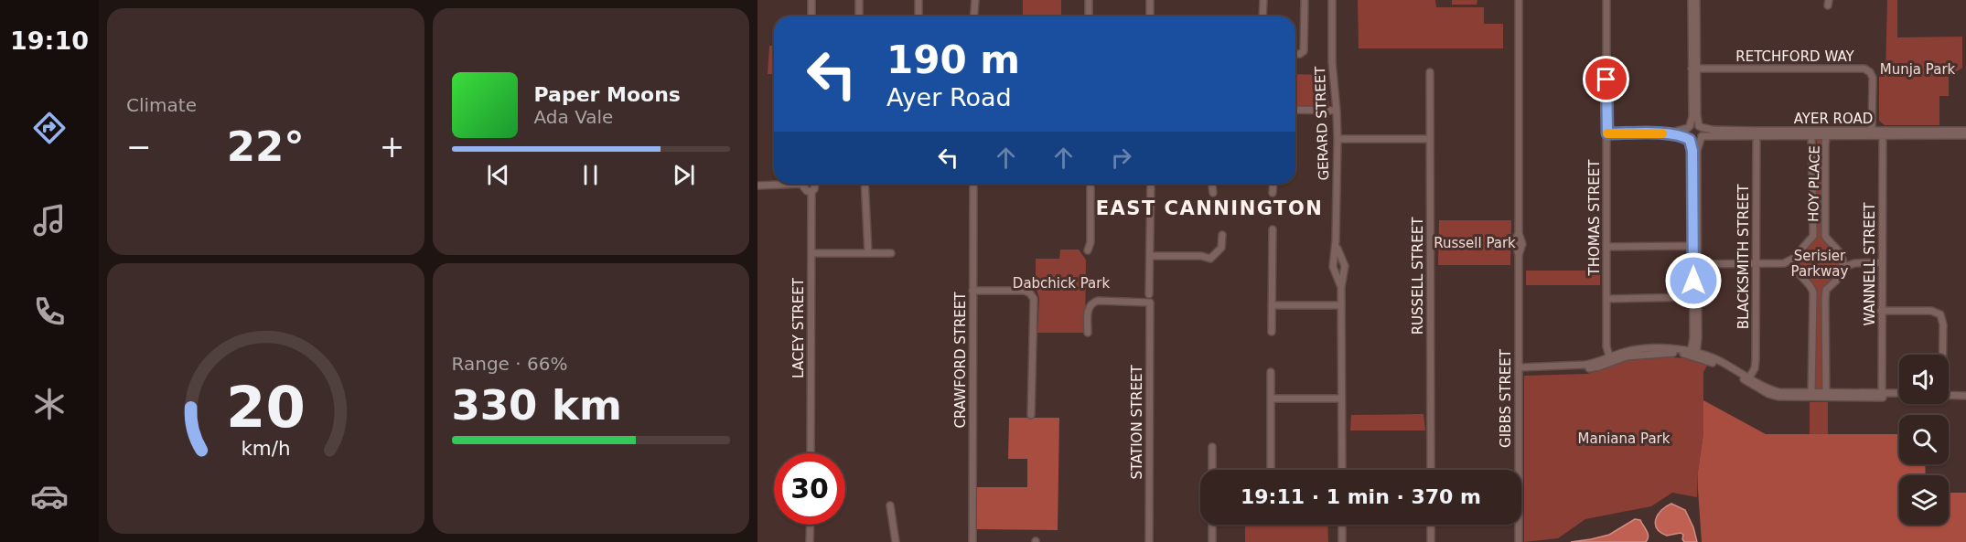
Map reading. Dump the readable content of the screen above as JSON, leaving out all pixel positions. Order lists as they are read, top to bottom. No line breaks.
{"streets":{"street":["RETCHFORD WAY","AYER ROAD","GERARD STREET","HOY PLACE","THOMAS STREET","BLACKSMITH STREET","WANNELL STREET","RUSSELL STREET","LACEY STREET","CRAWFORD STREET","GIBBS STREET","STATION STREET"]},"crossings":[["RETCHFORD WAY","AYER ROAD"],["AYER ROAD","HOY PLACE"],["AYER ROAD","BLACKSMITH STREET"],["AYER ROAD","WANNELL STREET"]],"districts":["EAST CANNINGTON"],"parks":["Munja Park","Russell Park","Serisier Parkway","Dabchick Park","Maniana Park"],"page":{"tabs":"19:10","tile":["Climate",["Range · 66%","330 km"]],"turn":["190 m","Ayer Road"],"song":["Paper Moons","Ada Vale"],"heat":["−","22°","+"],"limit":"30","trip":"19:11 · 1 min · 370 m","gauge":["20","km/h"]}}
